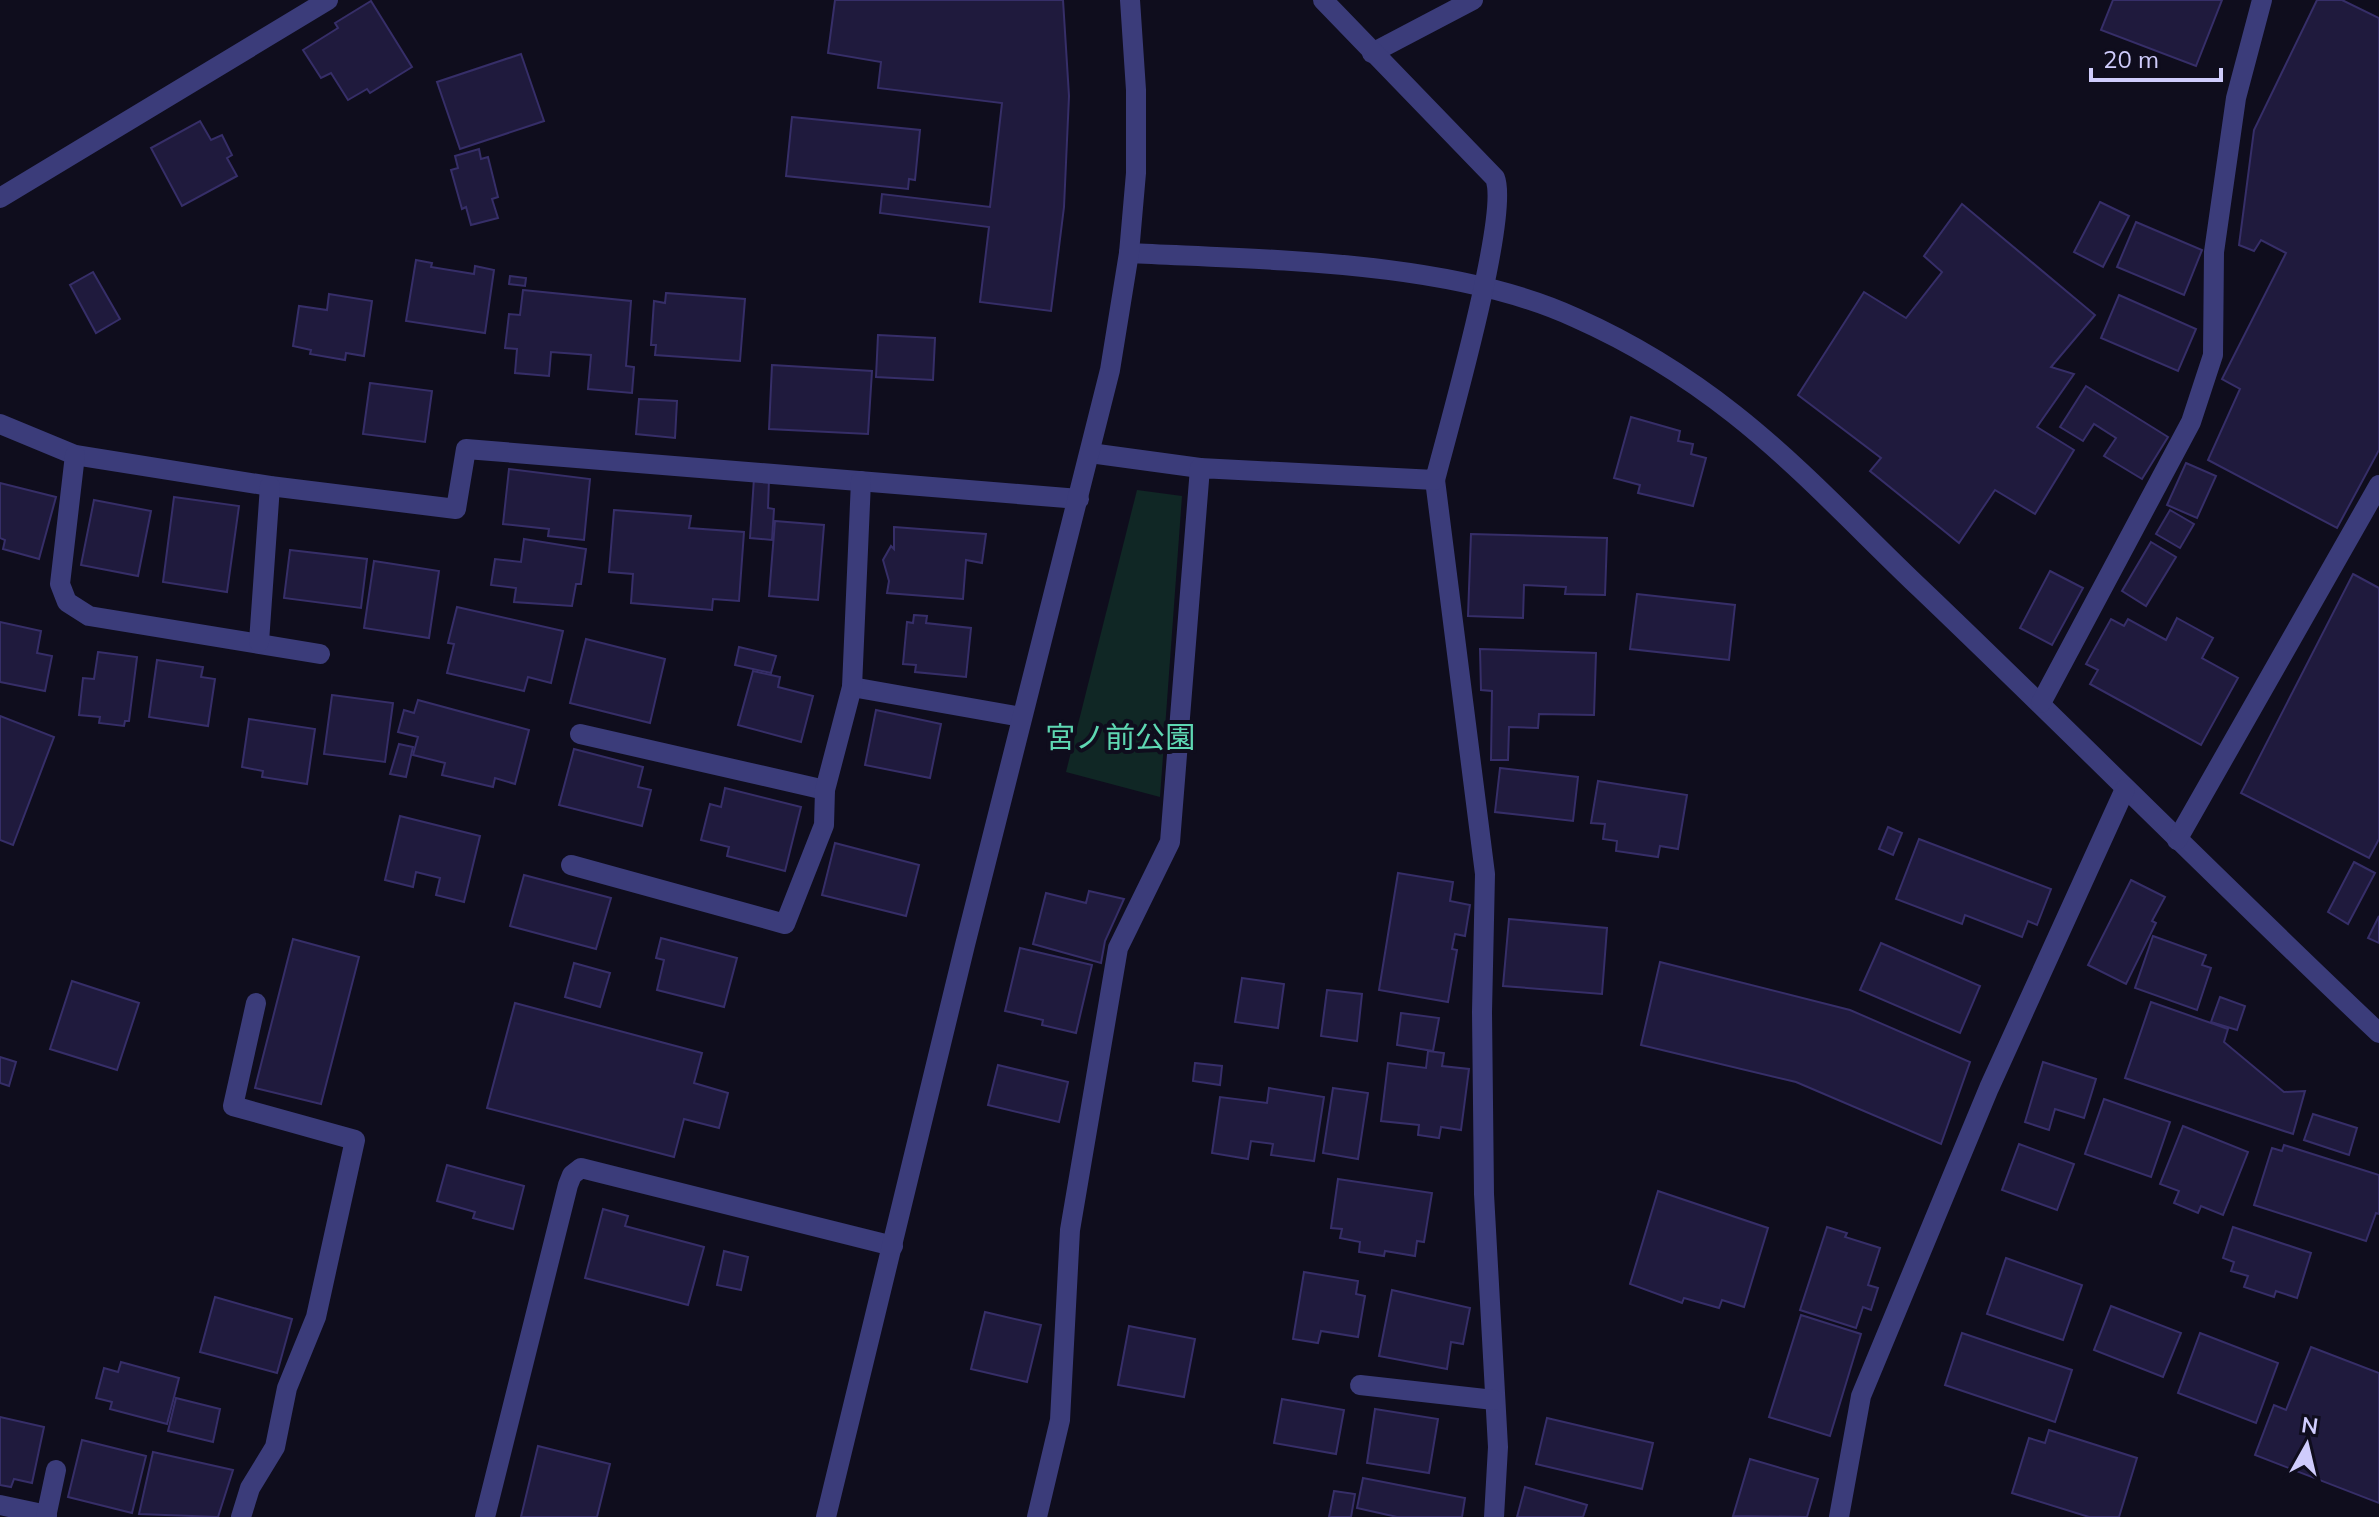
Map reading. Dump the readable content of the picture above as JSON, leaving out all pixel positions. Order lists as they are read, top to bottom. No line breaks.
{"parks":["宮ノ前公園"],"scale_bar":"20 m","north":"top"}
